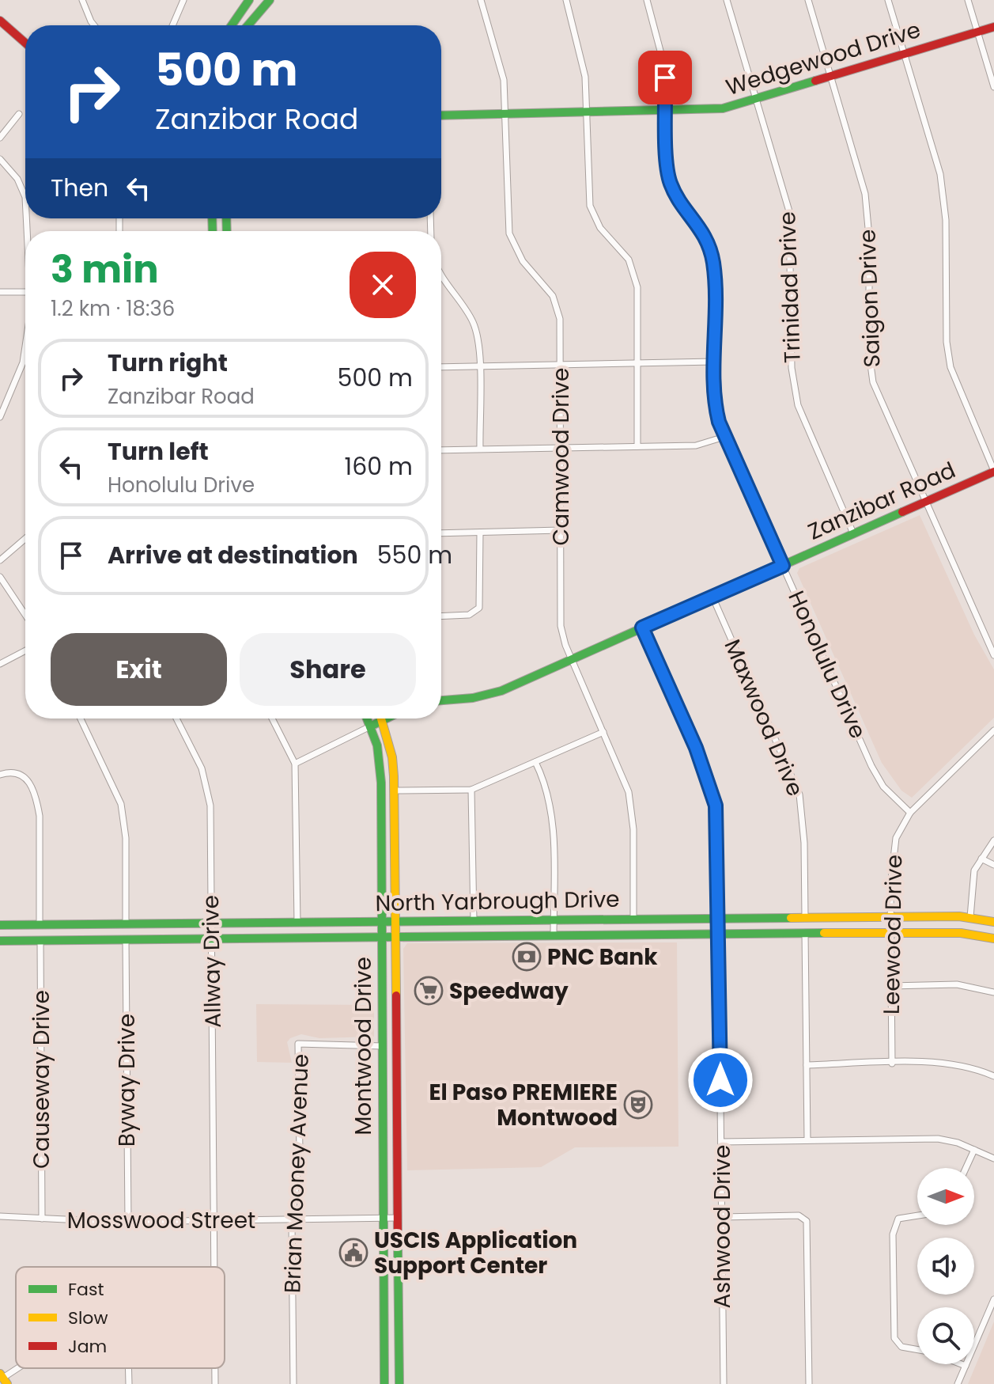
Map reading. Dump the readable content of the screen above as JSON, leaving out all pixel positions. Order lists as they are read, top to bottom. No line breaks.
{"streets":{"main road":["Wedgewood Drive","Zanzibar Road","North Yarbrough Drive","Montwood Drive"],"street":["Trinidad Drive","Saigon Drive","Camwood Drive","Honolulu Drive","Maxwood Drive","Leewood Drive","Allway Drive","Causeway Drive","Byway Drive","Brian Mooney Avenue","Mosswood Street","Ashwood Drive"]},"crossings":[["Wedgewood Drive","Trinidad Drive"],["Wedgewood Drive","Saigon Drive"],["Wedgewood Drive","Camwood Drive"],["Wedgewood Drive","Honolulu Drive"],["Trinidad Drive","Zanzibar Road"],["Saigon Drive","Zanzibar Road"],["Camwood Drive","Zanzibar Road"],["Camwood Drive","North Yarbrough Drive"],["Zanzibar Road","Honolulu Drive"],["Zanzibar Road","Maxwood Drive"],["Zanzibar Road","Ashwood Drive"],["Honolulu Drive","Leewood Drive"],["Maxwood Drive","North Yarbrough Drive"],["North Yarbrough Drive","Leewood Drive"],["North Yarbrough Drive","Allway Drive"],["North Yarbrough Drive","Montwood Drive"],["North Yarbrough Drive","Causeway Drive"],["North Yarbrough Drive","Byway Drive"],["North Yarbrough Drive","Ashwood Drive"],["Allway Drive","Mosswood Street"],["Montwood Drive","Brian Mooney Avenue"],["Montwood Drive","Mosswood Street"],["Causeway Drive","Mosswood Street"],["Byway Drive","Mosswood Street"],["Brian Mooney Avenue","Mosswood Street"]],"places":{"bank":["PNC Bank"],"supermarket":["Speedway"],"theatre":["El Paso PREMIERE Montwood"],"public building":["USCIS Application Support Center"]},"legend":["Fast","Slow","Jam"],"north":"right","page":{"turn":["500 m","Zanzibar Road"],"then":"Then","heading":["3 min","1.2 km · 18:36"],"list":[{"name":"Turn right","note":"Zanzibar Road","value":"500 m"},{"name":"Turn left","note":"Honolulu Drive","value":"160 m"},{"name":"Arrive at destination","value":"550 m"}],"buttons":["Exit","Share"]}}
